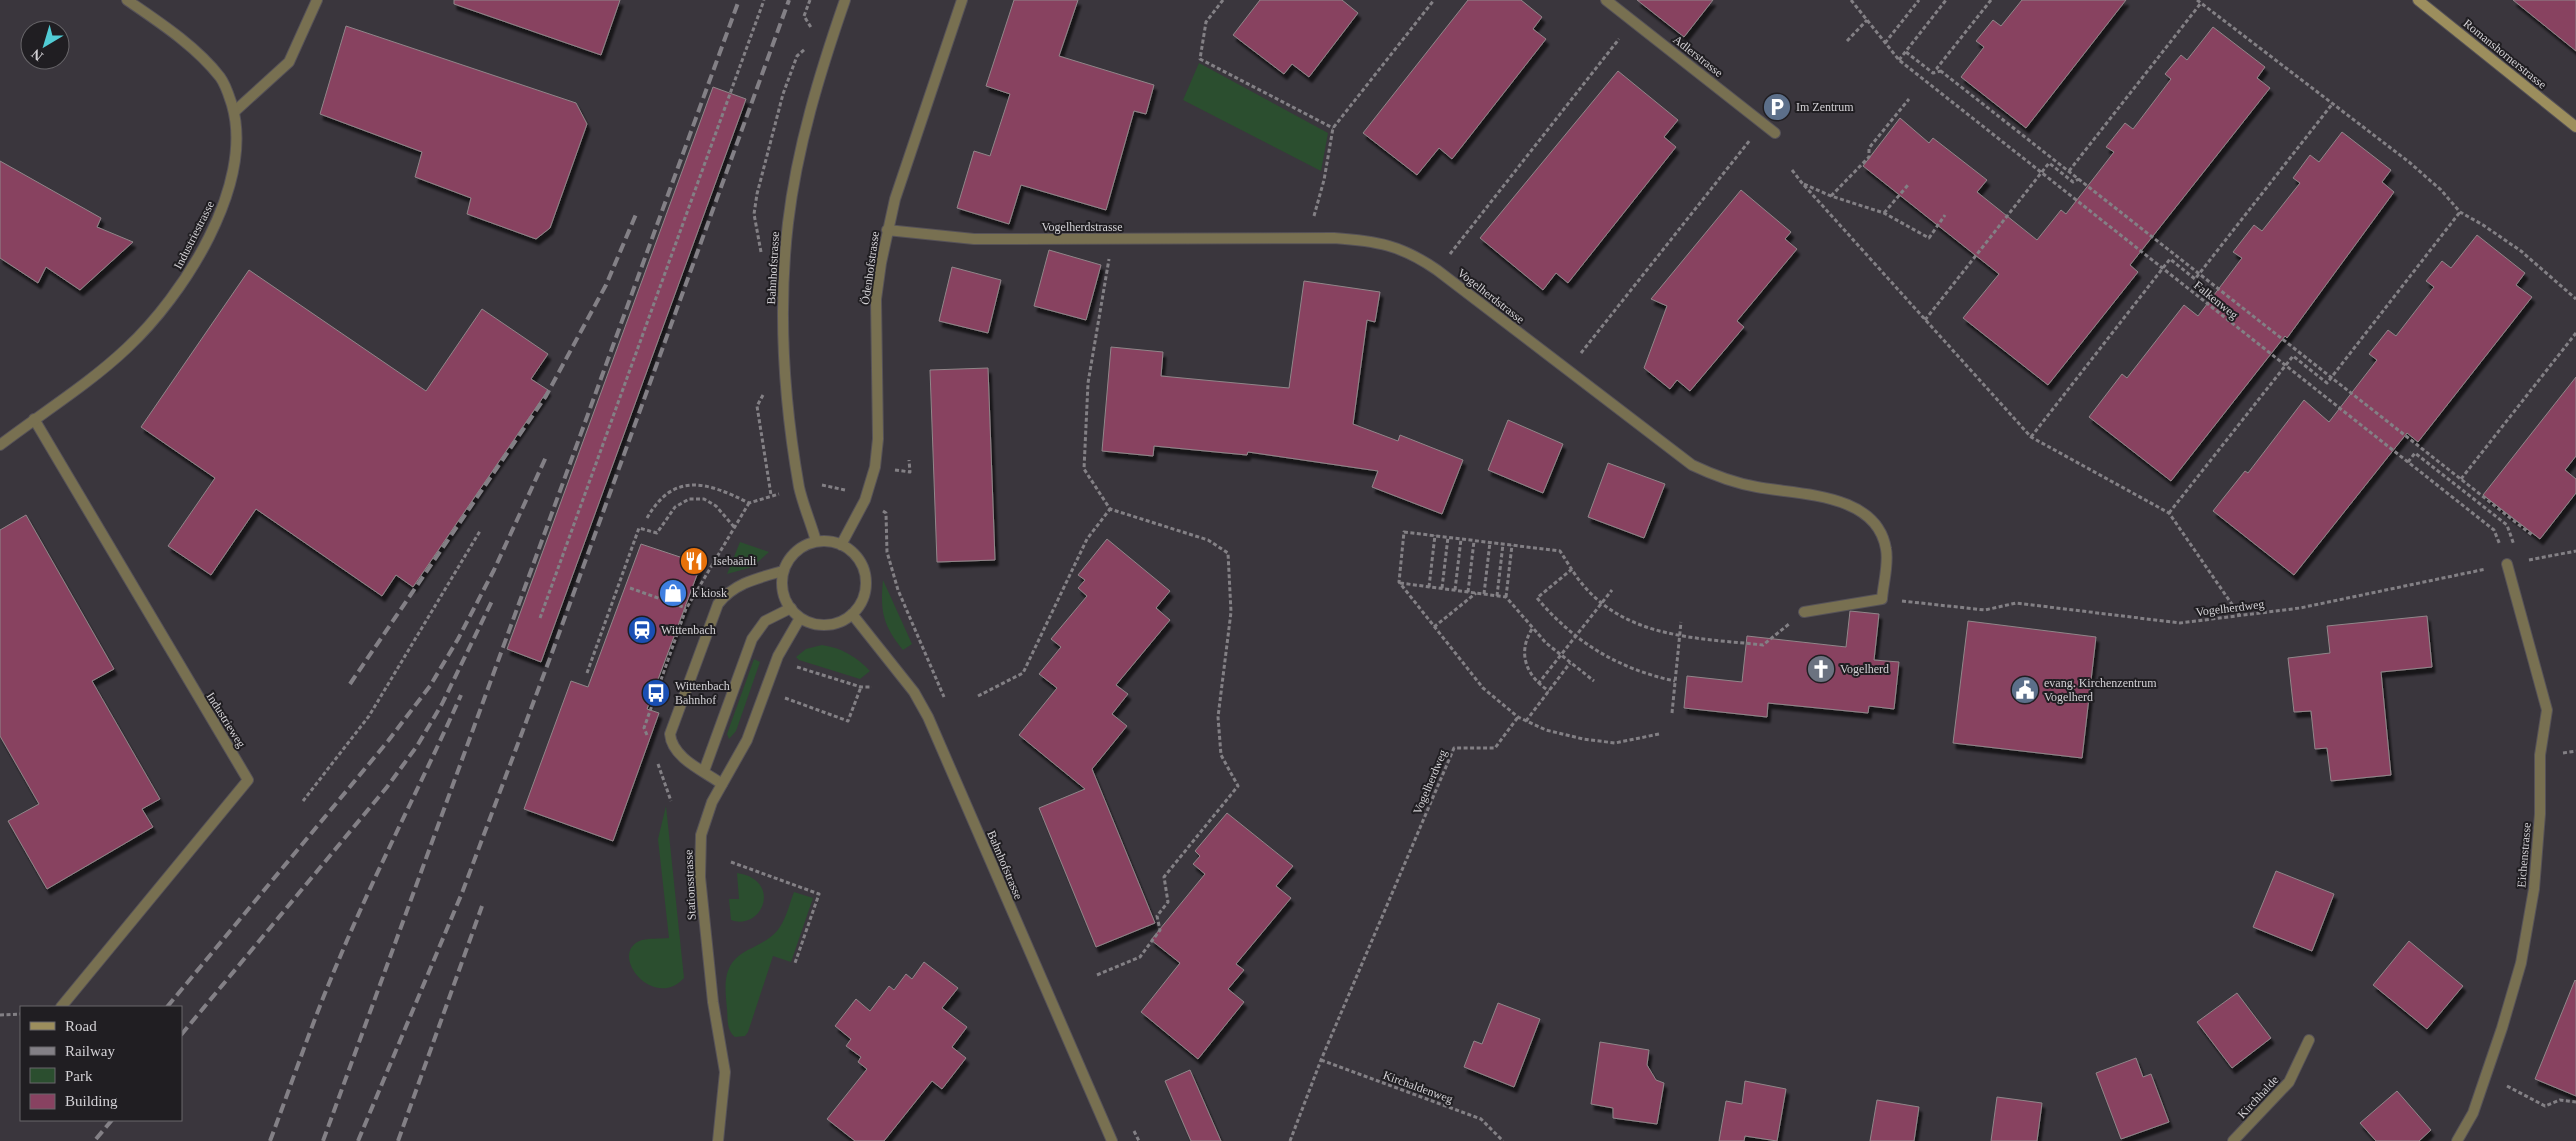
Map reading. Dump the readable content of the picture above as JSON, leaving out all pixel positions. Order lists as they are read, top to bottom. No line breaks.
{"streets":{"main road":["Romanshornerstrasse"],"street":["Adlerstrasse","Vogelherdstrasse","Industriestrasse","Bahnhofstrasse","Ödenhofstrasse","Industrieweg","Eichenstrasse","Stationsstrasse","Kirchhalde"],"path":["Falkenweg","Vogelherdweg","Kirchaldenweg"]},"crossings":[["Vogelherdstrasse","Ödenhofstrasse"],["Vogelherdstrasse","Vogelherdweg"],["Industriestrasse","Industrieweg"],["Bahnhofstrasse","Ödenhofstrasse"],["Bahnhofstrasse","Stationsstrasse"],["Ödenhofstrasse","Stationsstrasse"],["Falkenweg","Vogelherdweg"],["Falkenweg","Eichenstrasse"],["Vogelherdweg","Eichenstrasse"],["Vogelherdweg","Kirchaldenweg"]],"places":{"parking":["Im Zentrum"],"restaurant":["Isebaänli"],"shop":["k kiosk"],"station":["Wittenbach"],"church":["Vogelherd"],"public building":["evang. Kirchenzentrum Vogelherd"],"bus stop":["Wittenbach Bahnhof"]},"legend":["Road","Railway","Park","Building"],"north":"bottom left"}
